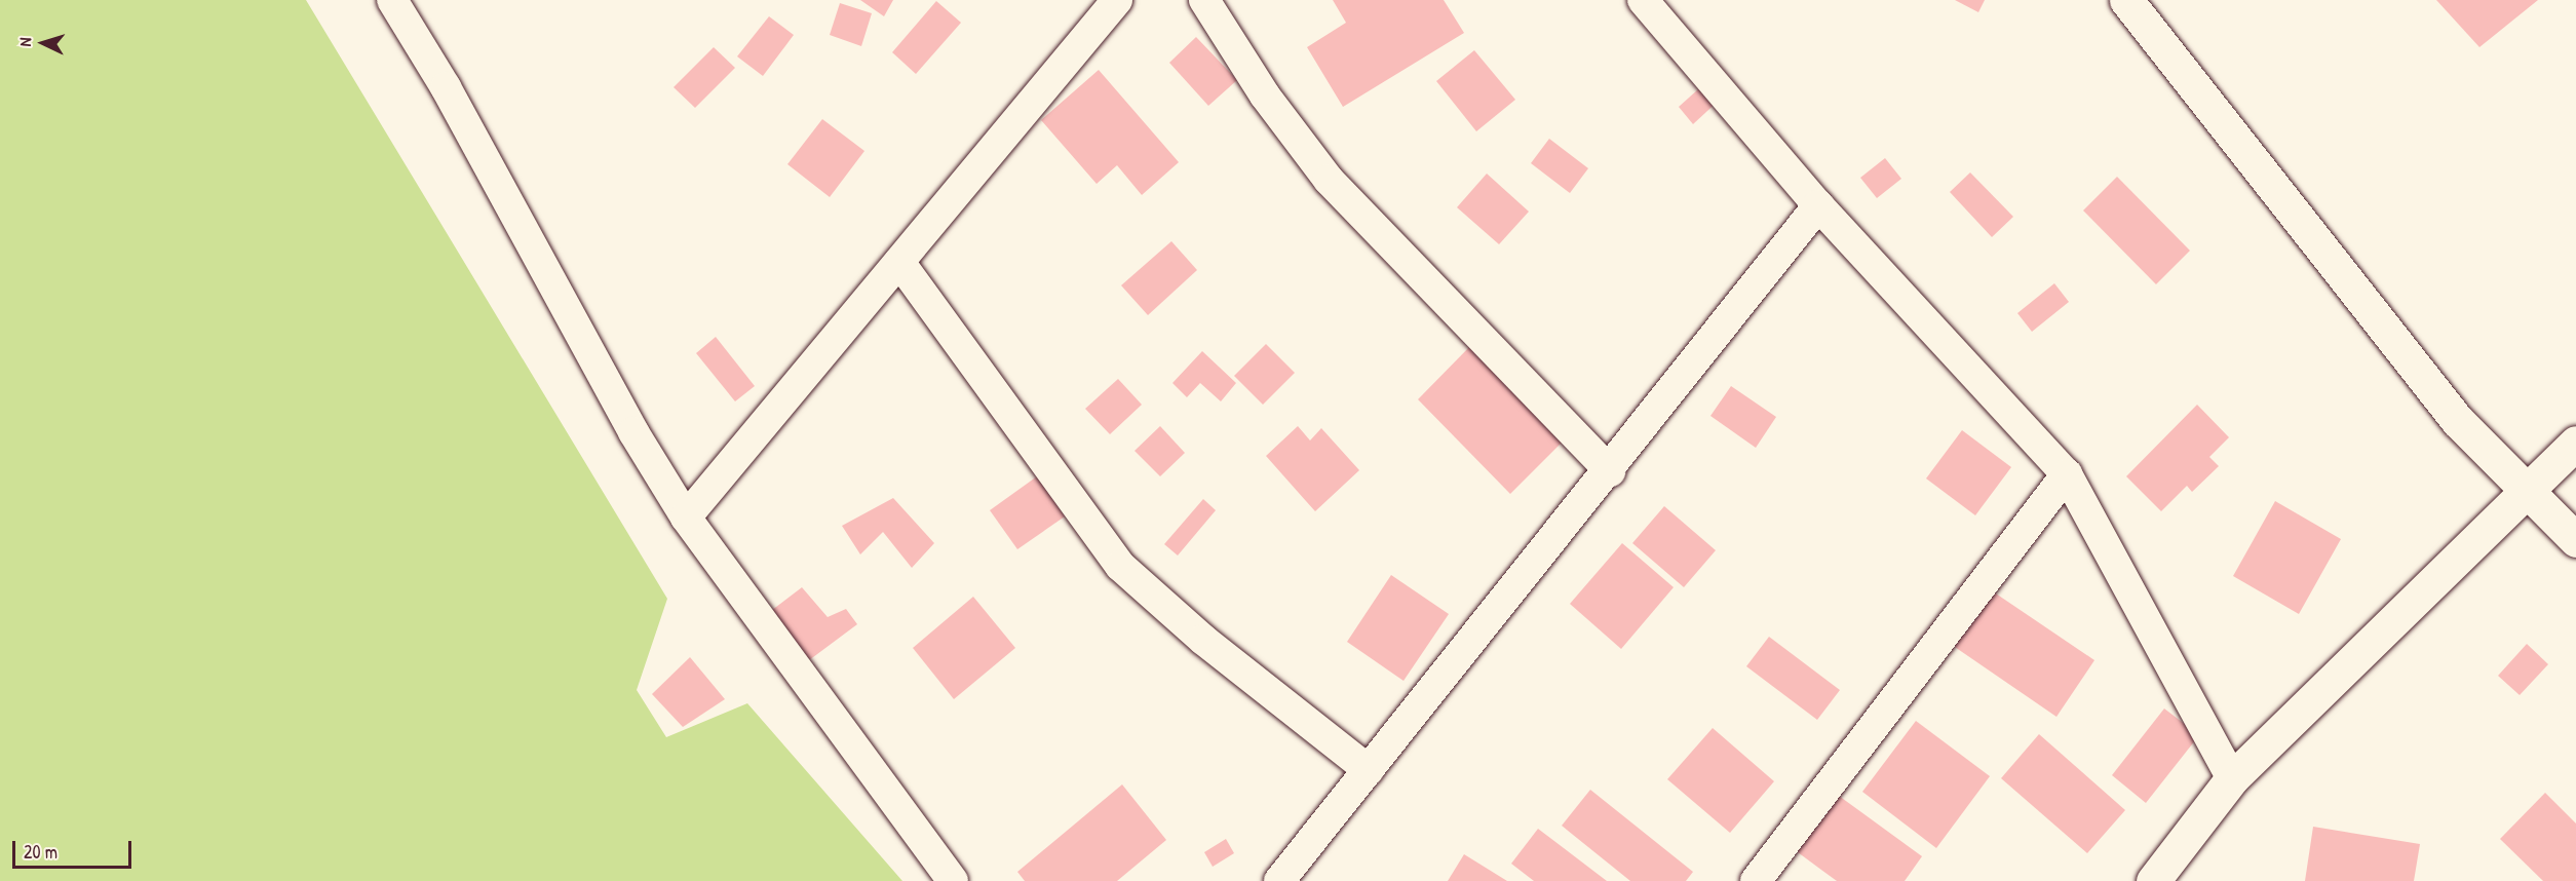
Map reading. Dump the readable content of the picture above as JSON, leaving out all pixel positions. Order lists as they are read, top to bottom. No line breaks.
{"scale_bar":"20 m","north":"left"}
